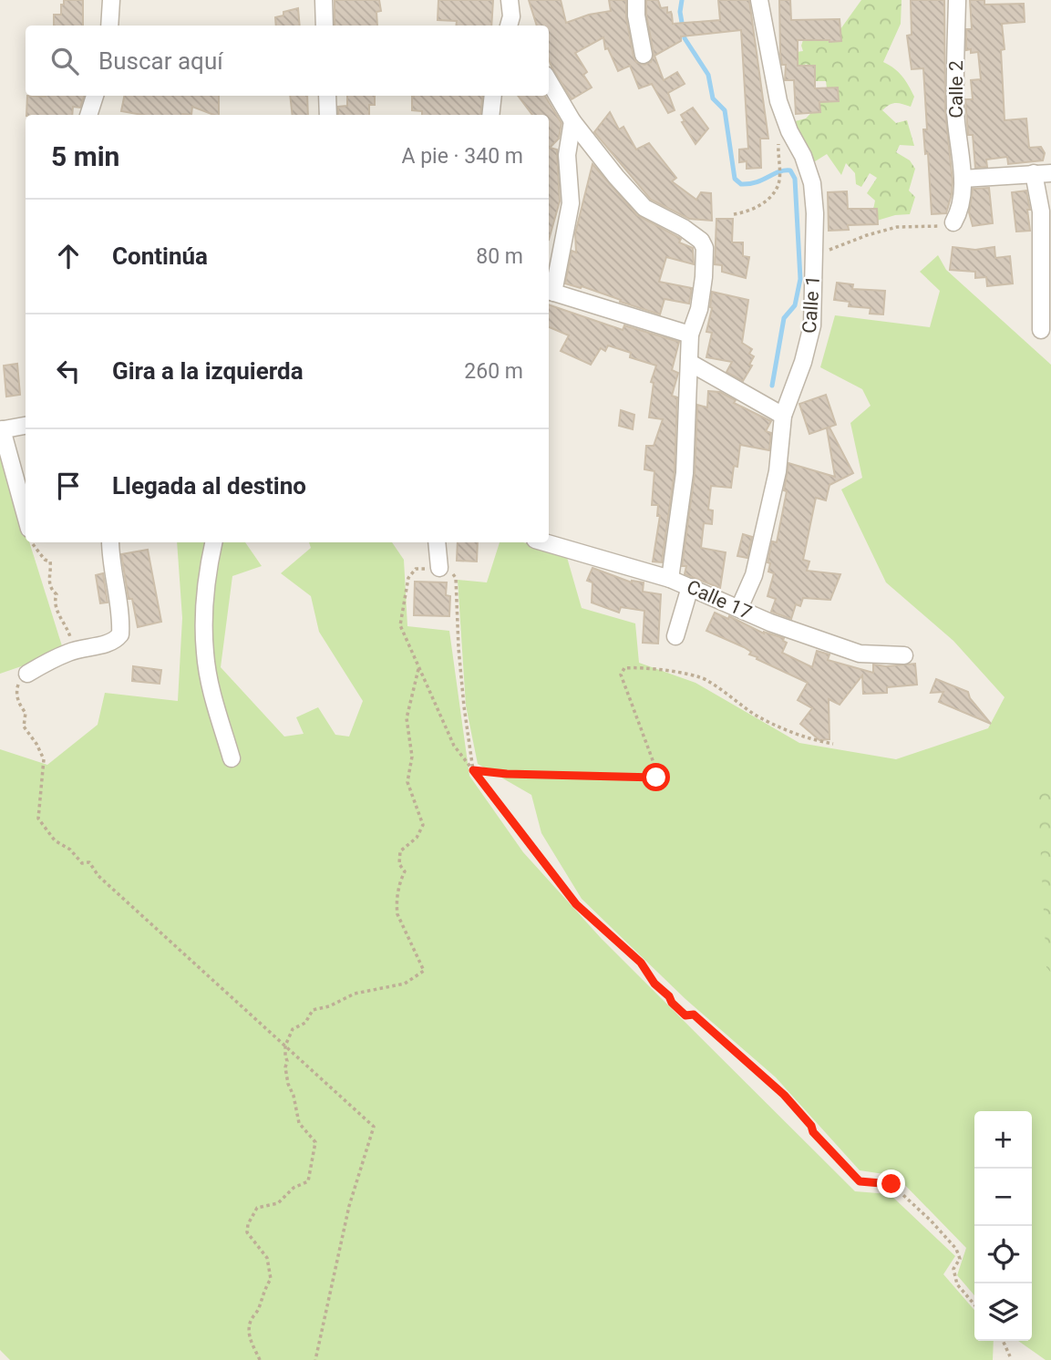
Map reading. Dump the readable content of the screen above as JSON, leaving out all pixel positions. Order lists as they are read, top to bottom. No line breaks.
{"streets":{"street":["Calle 2","Calle 1","Calle 17"]},"crossings":[["Calle 1","Calle 17"]],"page":{"search":"Buscar aquí","heading":["5 min","A pie · 340 m"],"list":[["Continúa","80 m"],["Gira a la izquierda","260 m"],"Llegada al destino"],"map_buttons":["+","−"]}}
